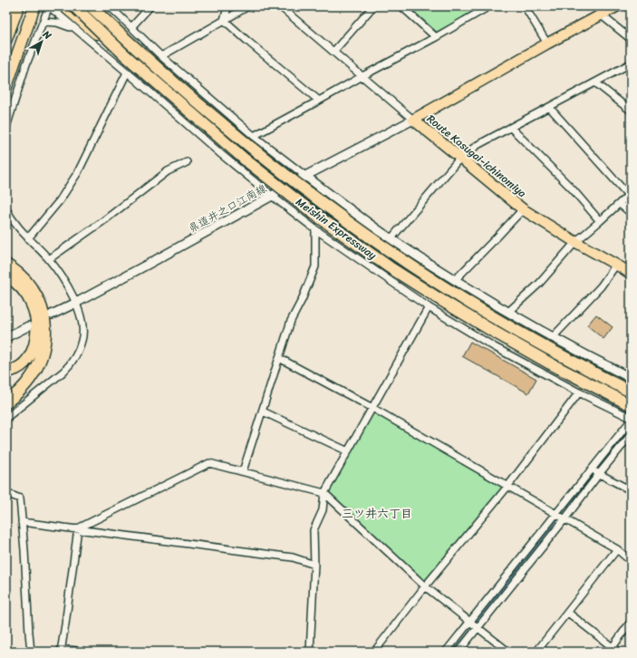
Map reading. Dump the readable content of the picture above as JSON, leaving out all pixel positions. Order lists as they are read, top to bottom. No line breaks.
{"streets":{"highway":["Meishin Expressway"],"main road":["Route Kasugai-ichinomiya","県道井之口江南線"]},"crossings":[["Route Kasugai-ichinomiya","県道井之口江南線"]],"districts":["三ツ井六丁目"],"north":"top right"}
